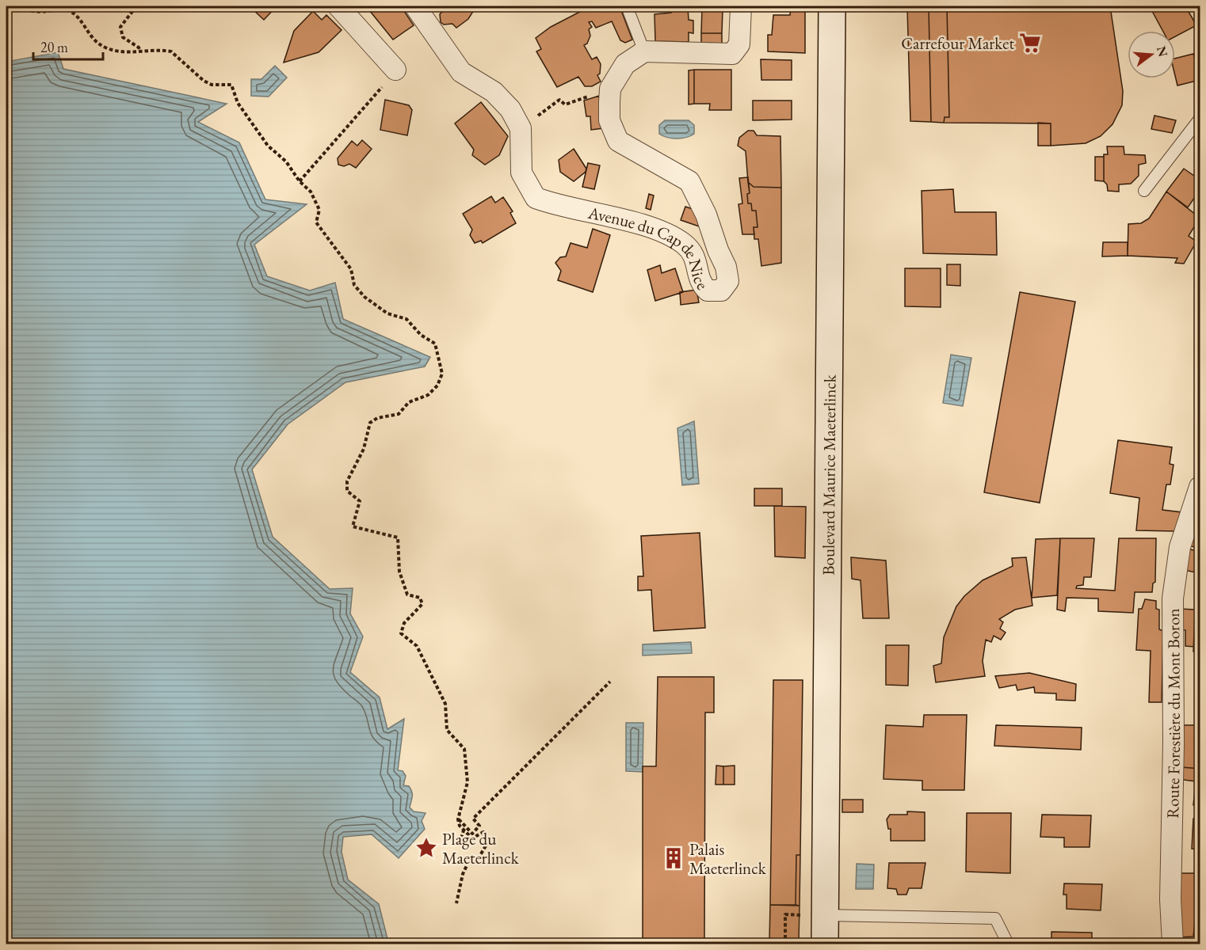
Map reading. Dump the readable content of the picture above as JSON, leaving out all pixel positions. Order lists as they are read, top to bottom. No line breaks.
{"streets":{"main road":["Boulevard Maurice Maeterlinck"],"street":["Avenue du Cap de Nice","Route Forestière du Mont Boron"]},"places":{"supermarket":["Carrefour Market"],"place":["Plage du Maeterlinck"],"building":["Palais Maeterlinck"]},"scale_bar":"20 m","north":"right"}
